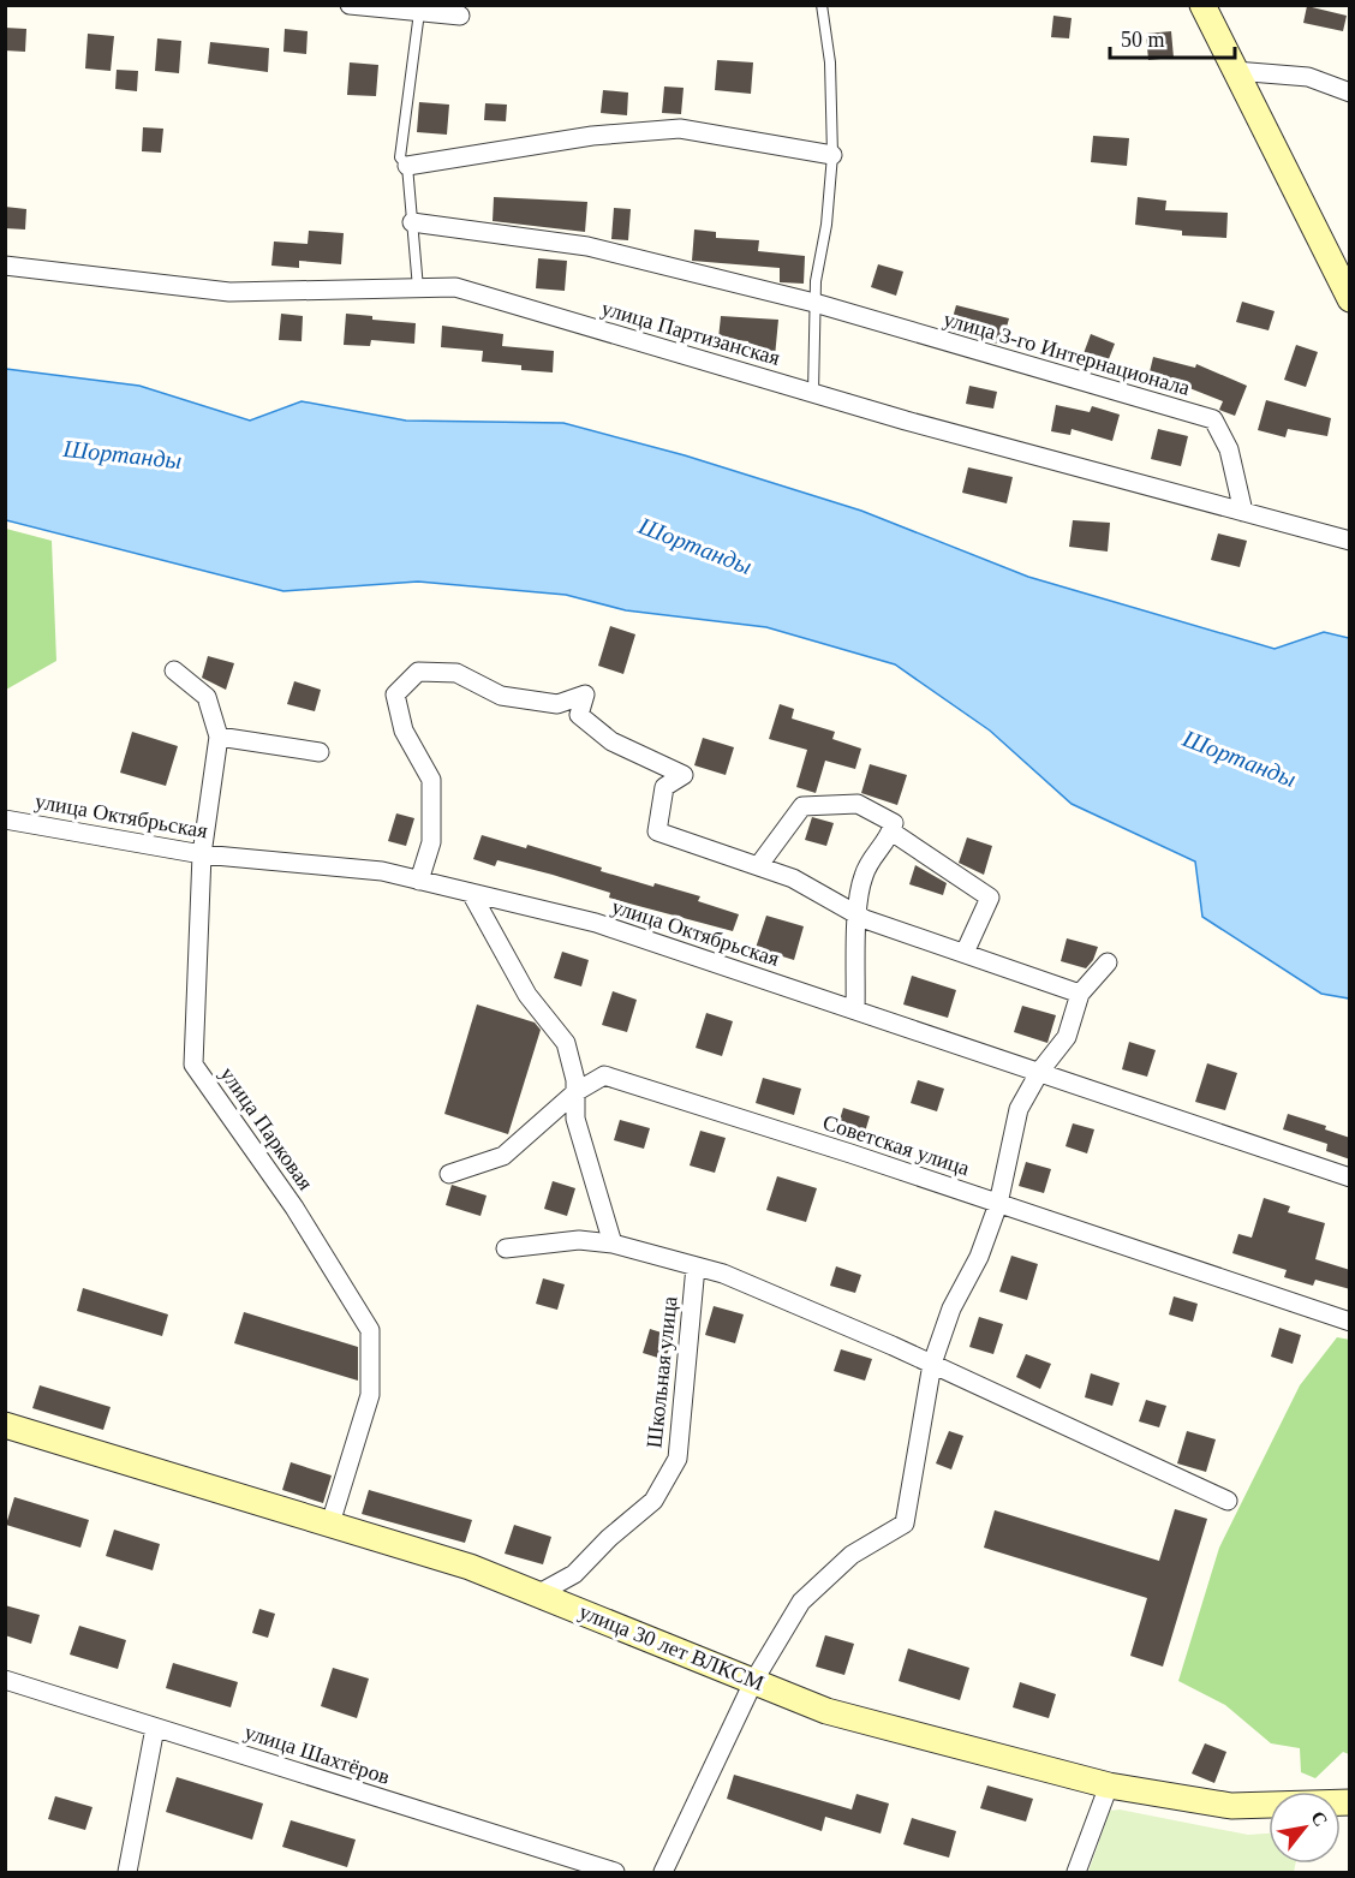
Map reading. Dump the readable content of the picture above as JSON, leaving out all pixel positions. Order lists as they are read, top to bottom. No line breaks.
{"streets":{"street":["улица Партизанская","улица 3-го Интернационала","улица Октябрьская","улица Парковая","Советская улица","Школьная улица","улица 30 лет ВЛКСМ","улица Шахтёров"]},"crossings":[["улица Партизанская","улица 3-го Интернационала"],["улица Октябрьская","улица Парковая"],["улица Парковая","улица 30 лет ВЛКСМ"],["Школьная улица","улица 30 лет ВЛКСМ"]],"water":["Шортанды"],"scale_bar":"50 m","north":"top right"}
